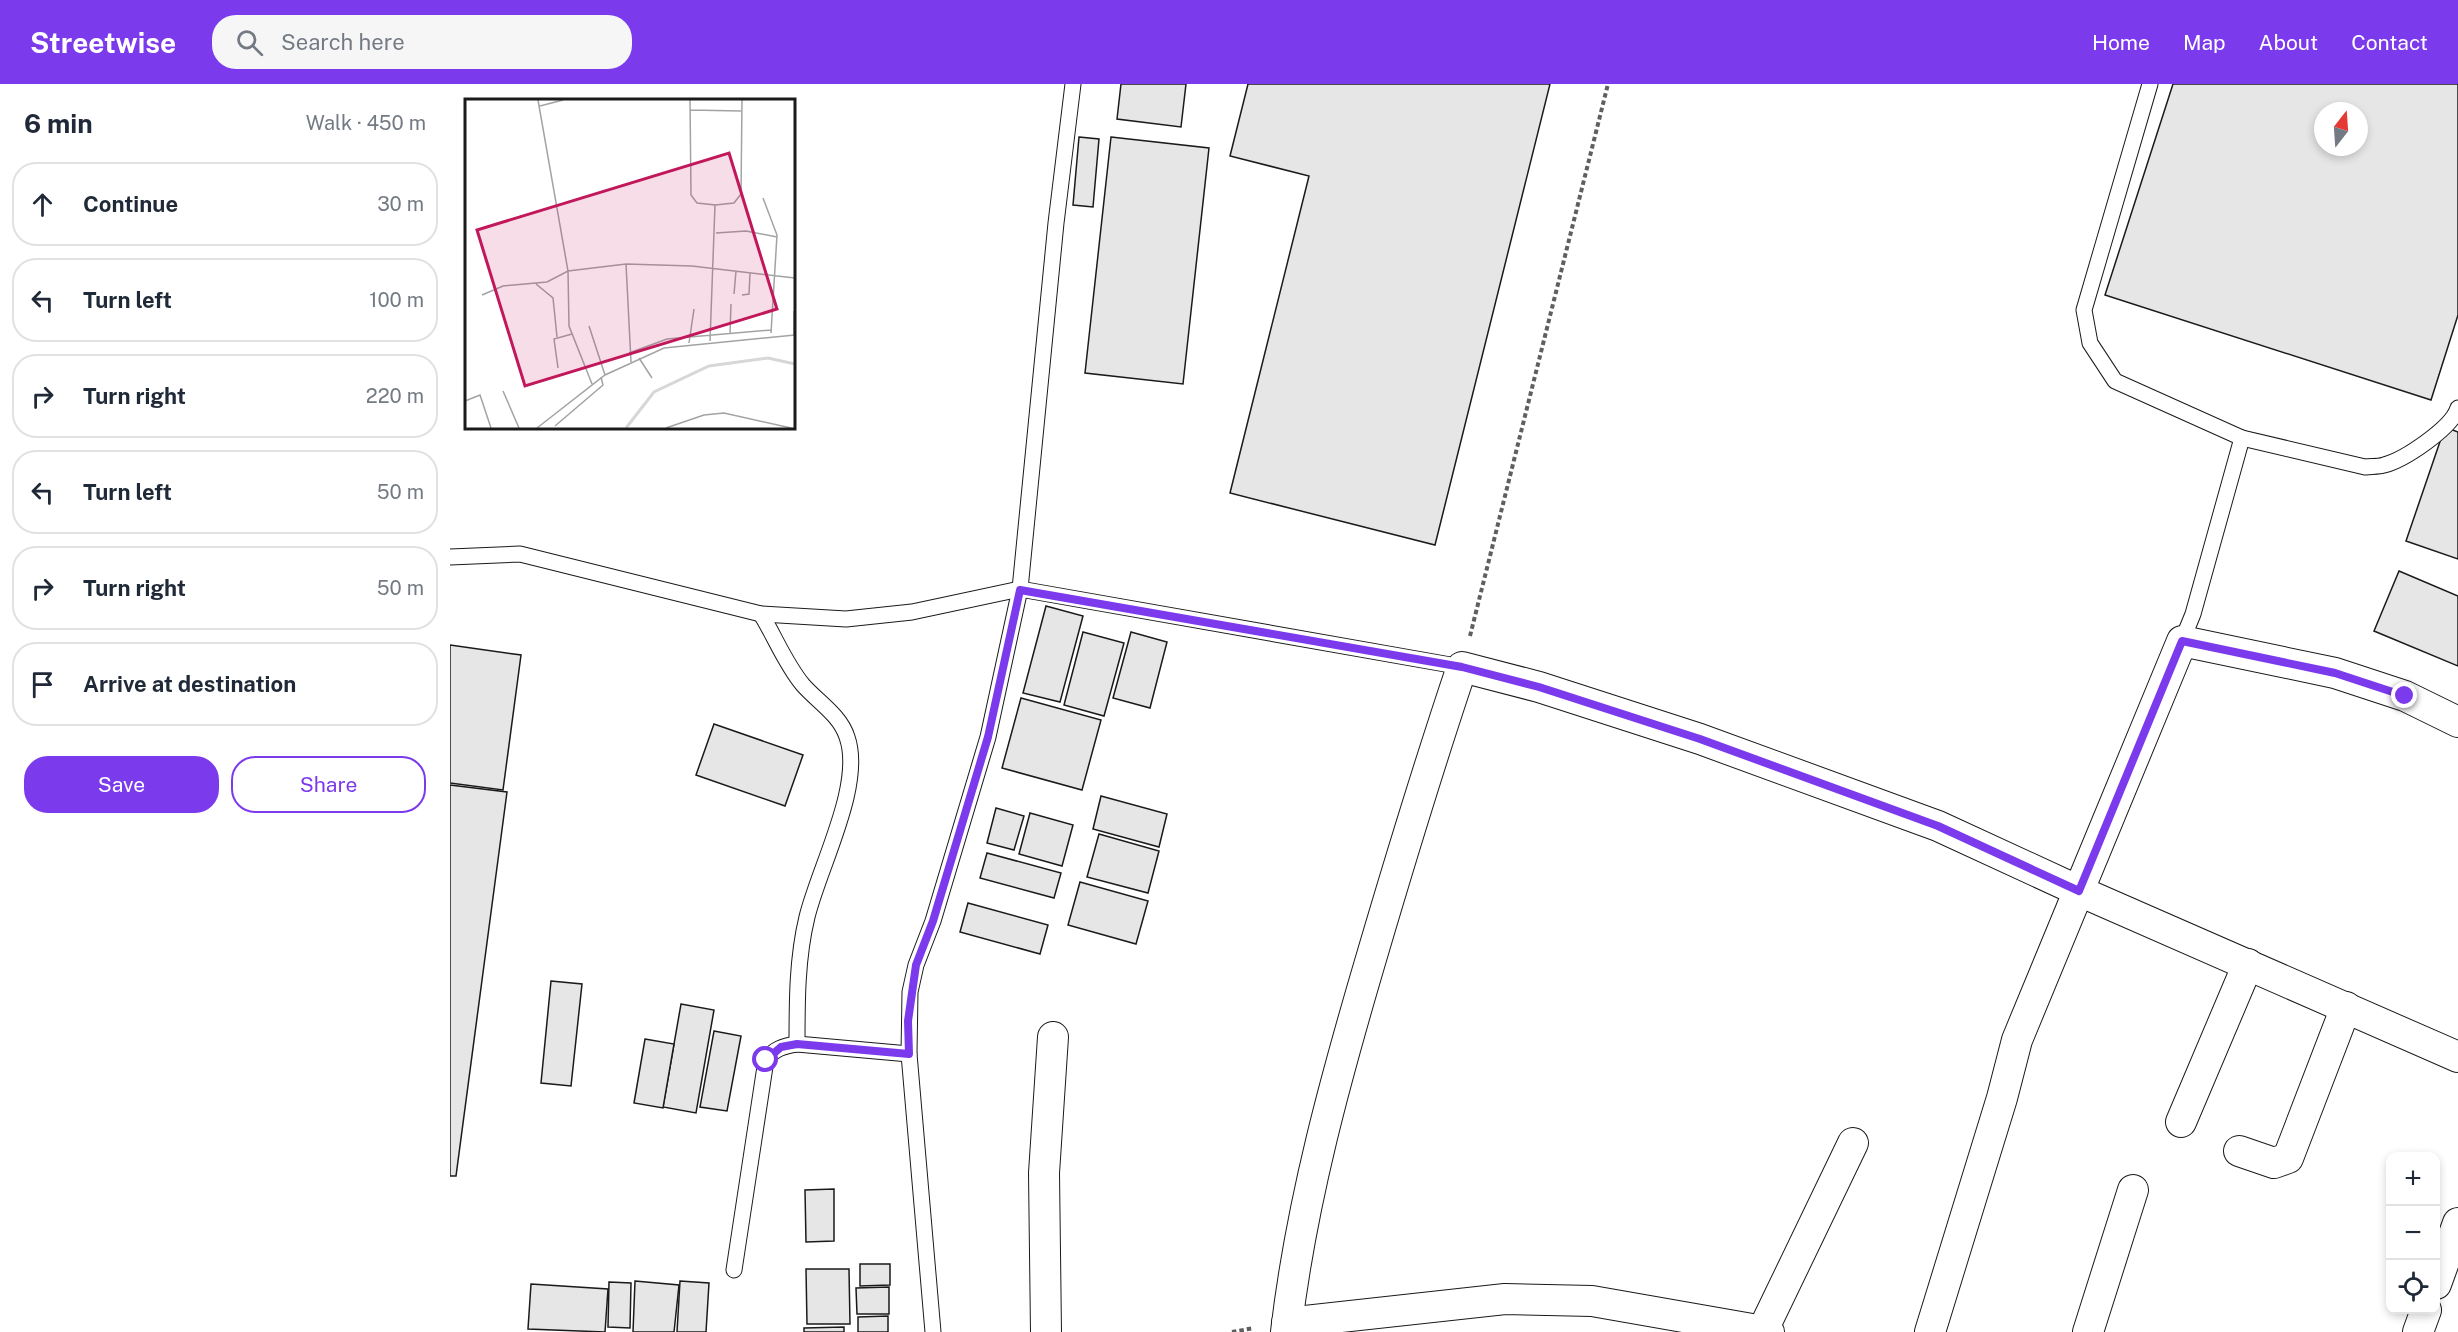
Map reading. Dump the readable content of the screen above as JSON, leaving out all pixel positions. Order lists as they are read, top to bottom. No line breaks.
{"north":"top","page":{"header":"Streetwise","search":"Search here","nav":["Home","Map","About","Contact"],"heading":["6 min","Walk · 450 m"],"list":[["Continue","30 m"],["Turn left","100 m"],["Turn right","220 m"],["Turn left","50 m"],["Turn right","50 m"],"Arrive at destination"],"buttons":["Save","Share"],"map_buttons":["+","−"]}}
